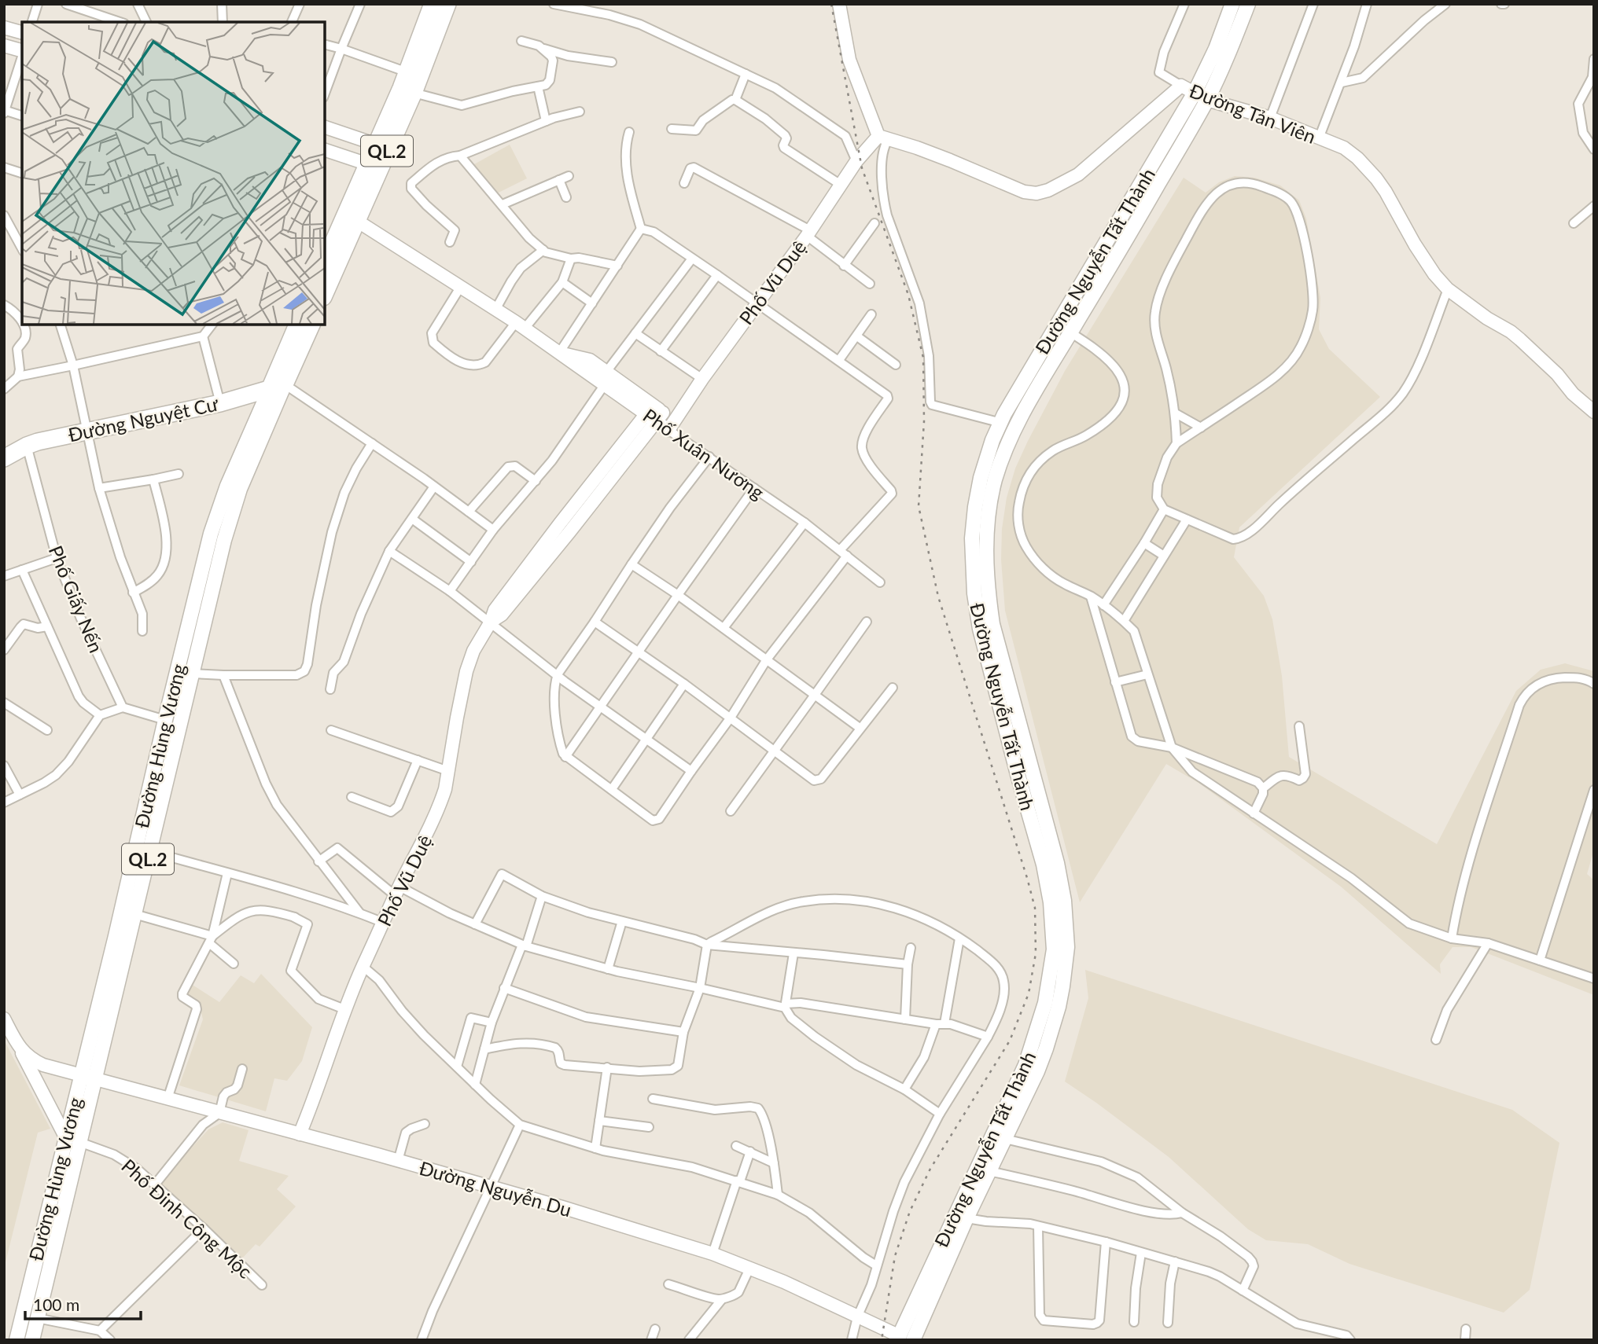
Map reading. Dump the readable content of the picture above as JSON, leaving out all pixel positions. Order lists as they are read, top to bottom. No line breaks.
{"streets":{"highway":["QL.2","Đường Nguyệt Cư","Đường Hùng Vương"],"main road":["Đường Nguyễn Tất Thành"],"street":["Đường Tản Viên","Phố Vũ Duệ","Phố Xuân Nương","Phố Giấy Nến","Đường Nguyễn Du","Phố Đinh Công Mộc"]},"crossings":[["Đường Tản Viên","Đường Nguyễn Tất Thành"],["Đường Tản Viên","Phố Vũ Duệ"],["QL.2","Phố Xuân Nương"],["Đường Nguyễn Tất Thành","Đường Nguyễn Du"],["Phố Vũ Duệ","Phố Xuân Nương"],["Phố Vũ Duệ","Đường Nguyễn Du"],["Đường Nguyệt Cư","Phố Giấy Nến"],["Đường Nguyệt Cư","Đường Hùng Vương"],["Đường Hùng Vương","Phố Đinh Công Mộc"]],"scale_bar":"100 m"}
